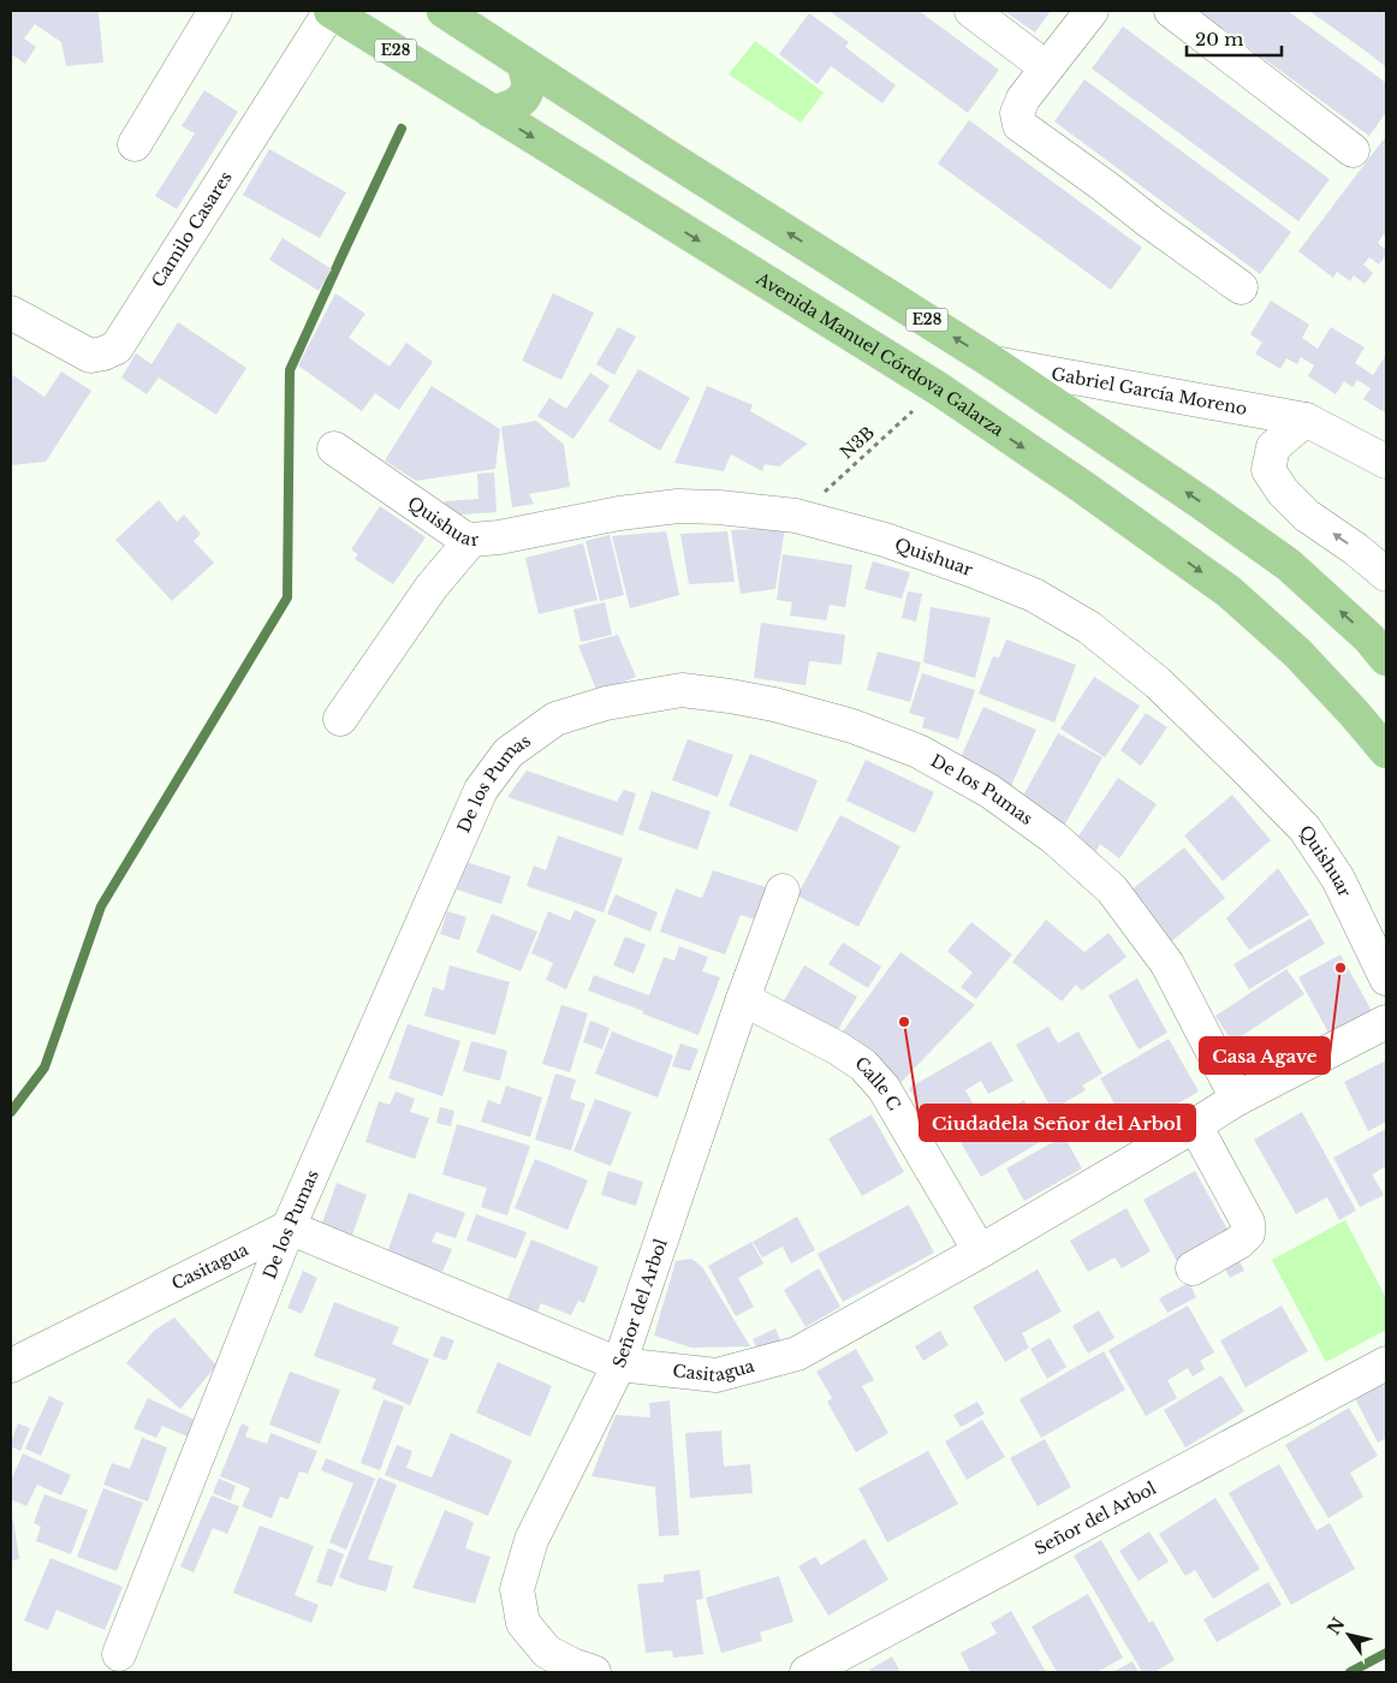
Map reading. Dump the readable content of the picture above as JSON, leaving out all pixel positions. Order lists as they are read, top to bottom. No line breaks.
{"streets":{"main road":["E28","Avenida Manuel Córdova Galarza"],"street":["Camilo Casares","Gabriel García Moreno","Quishuar","De los Pumas","Calle C","Casitagua","Señor del Arbol"],"path":["N3B"]},"crossings":[["E28","Gabriel García Moreno"],["Camilo Casares","Avenida Manuel Córdova Galarza"],["Avenida Manuel Córdova Galarza","N3B"],["N3B","Quishuar"],["De los Pumas","Casitagua"],["Calle C","Casitagua"],["Calle C","Señor del Arbol"],["Casitagua","Señor del Arbol"]],"places":["Casa Agave","Ciudadela Señor del Arbol"],"scale_bar":"20 m","north":"top left"}
